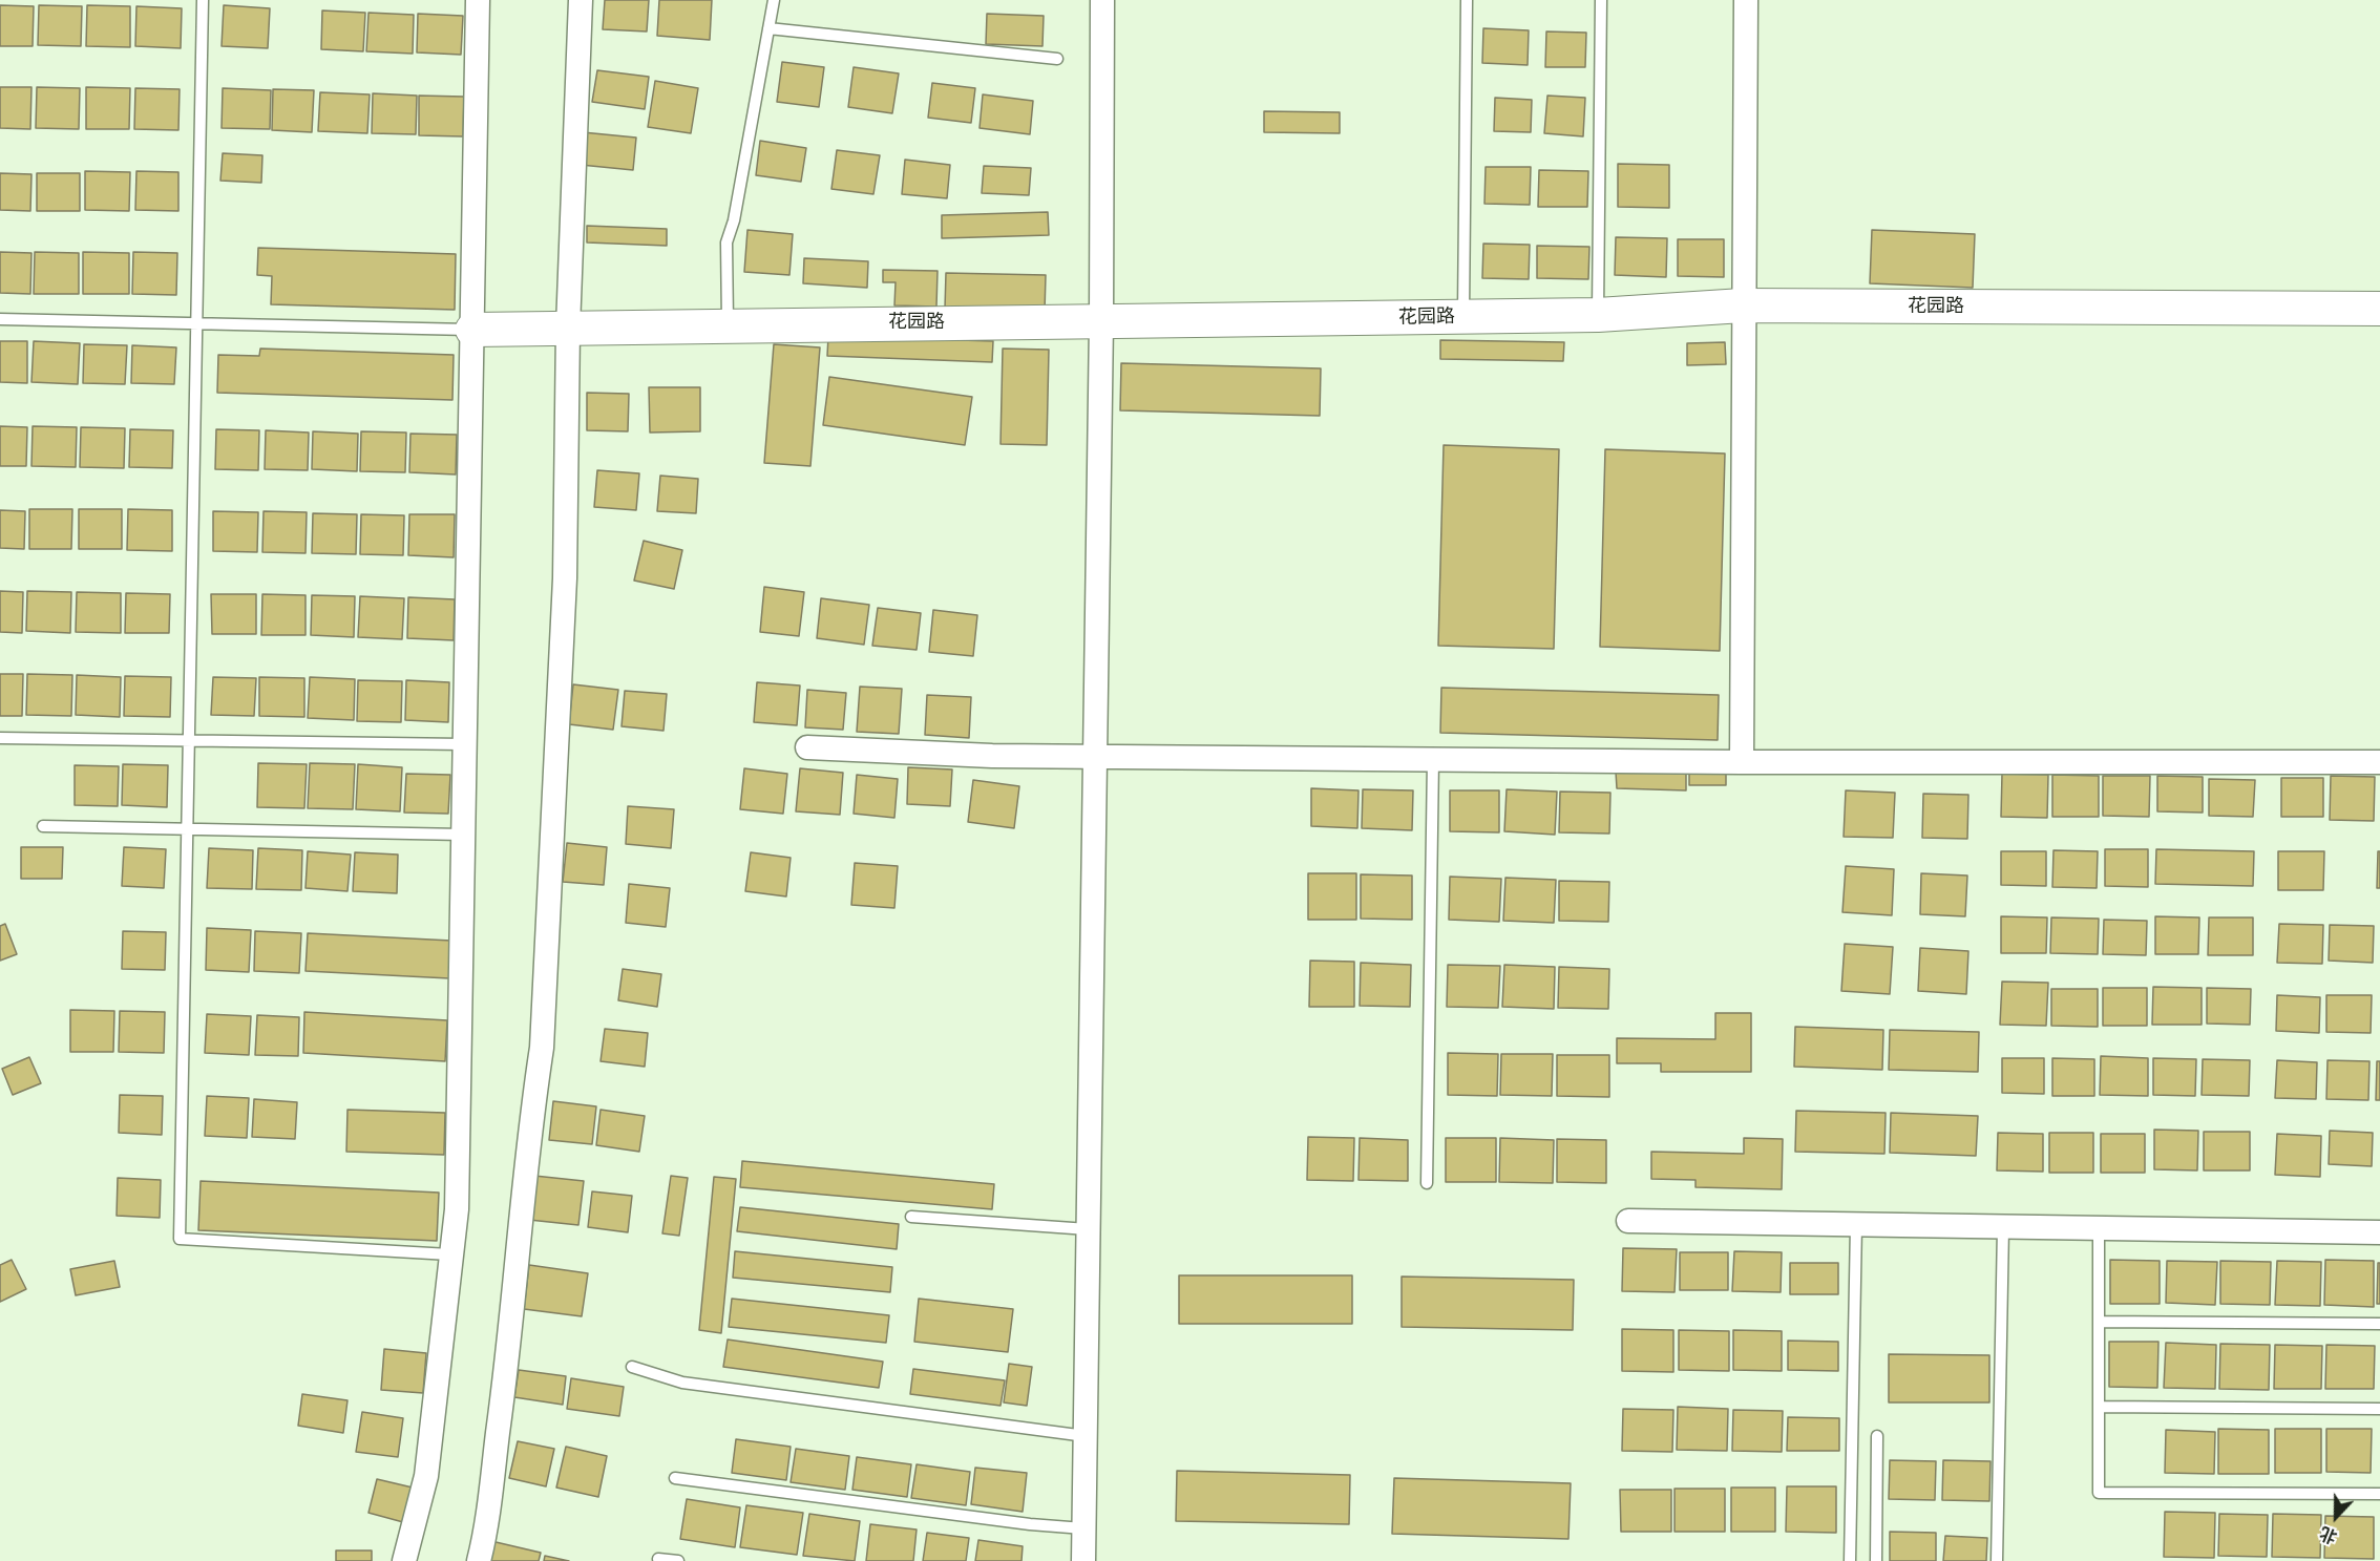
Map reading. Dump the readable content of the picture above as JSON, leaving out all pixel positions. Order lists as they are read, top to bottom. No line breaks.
{"streets":{"street":["花园路"]},"north":"bottom"}
